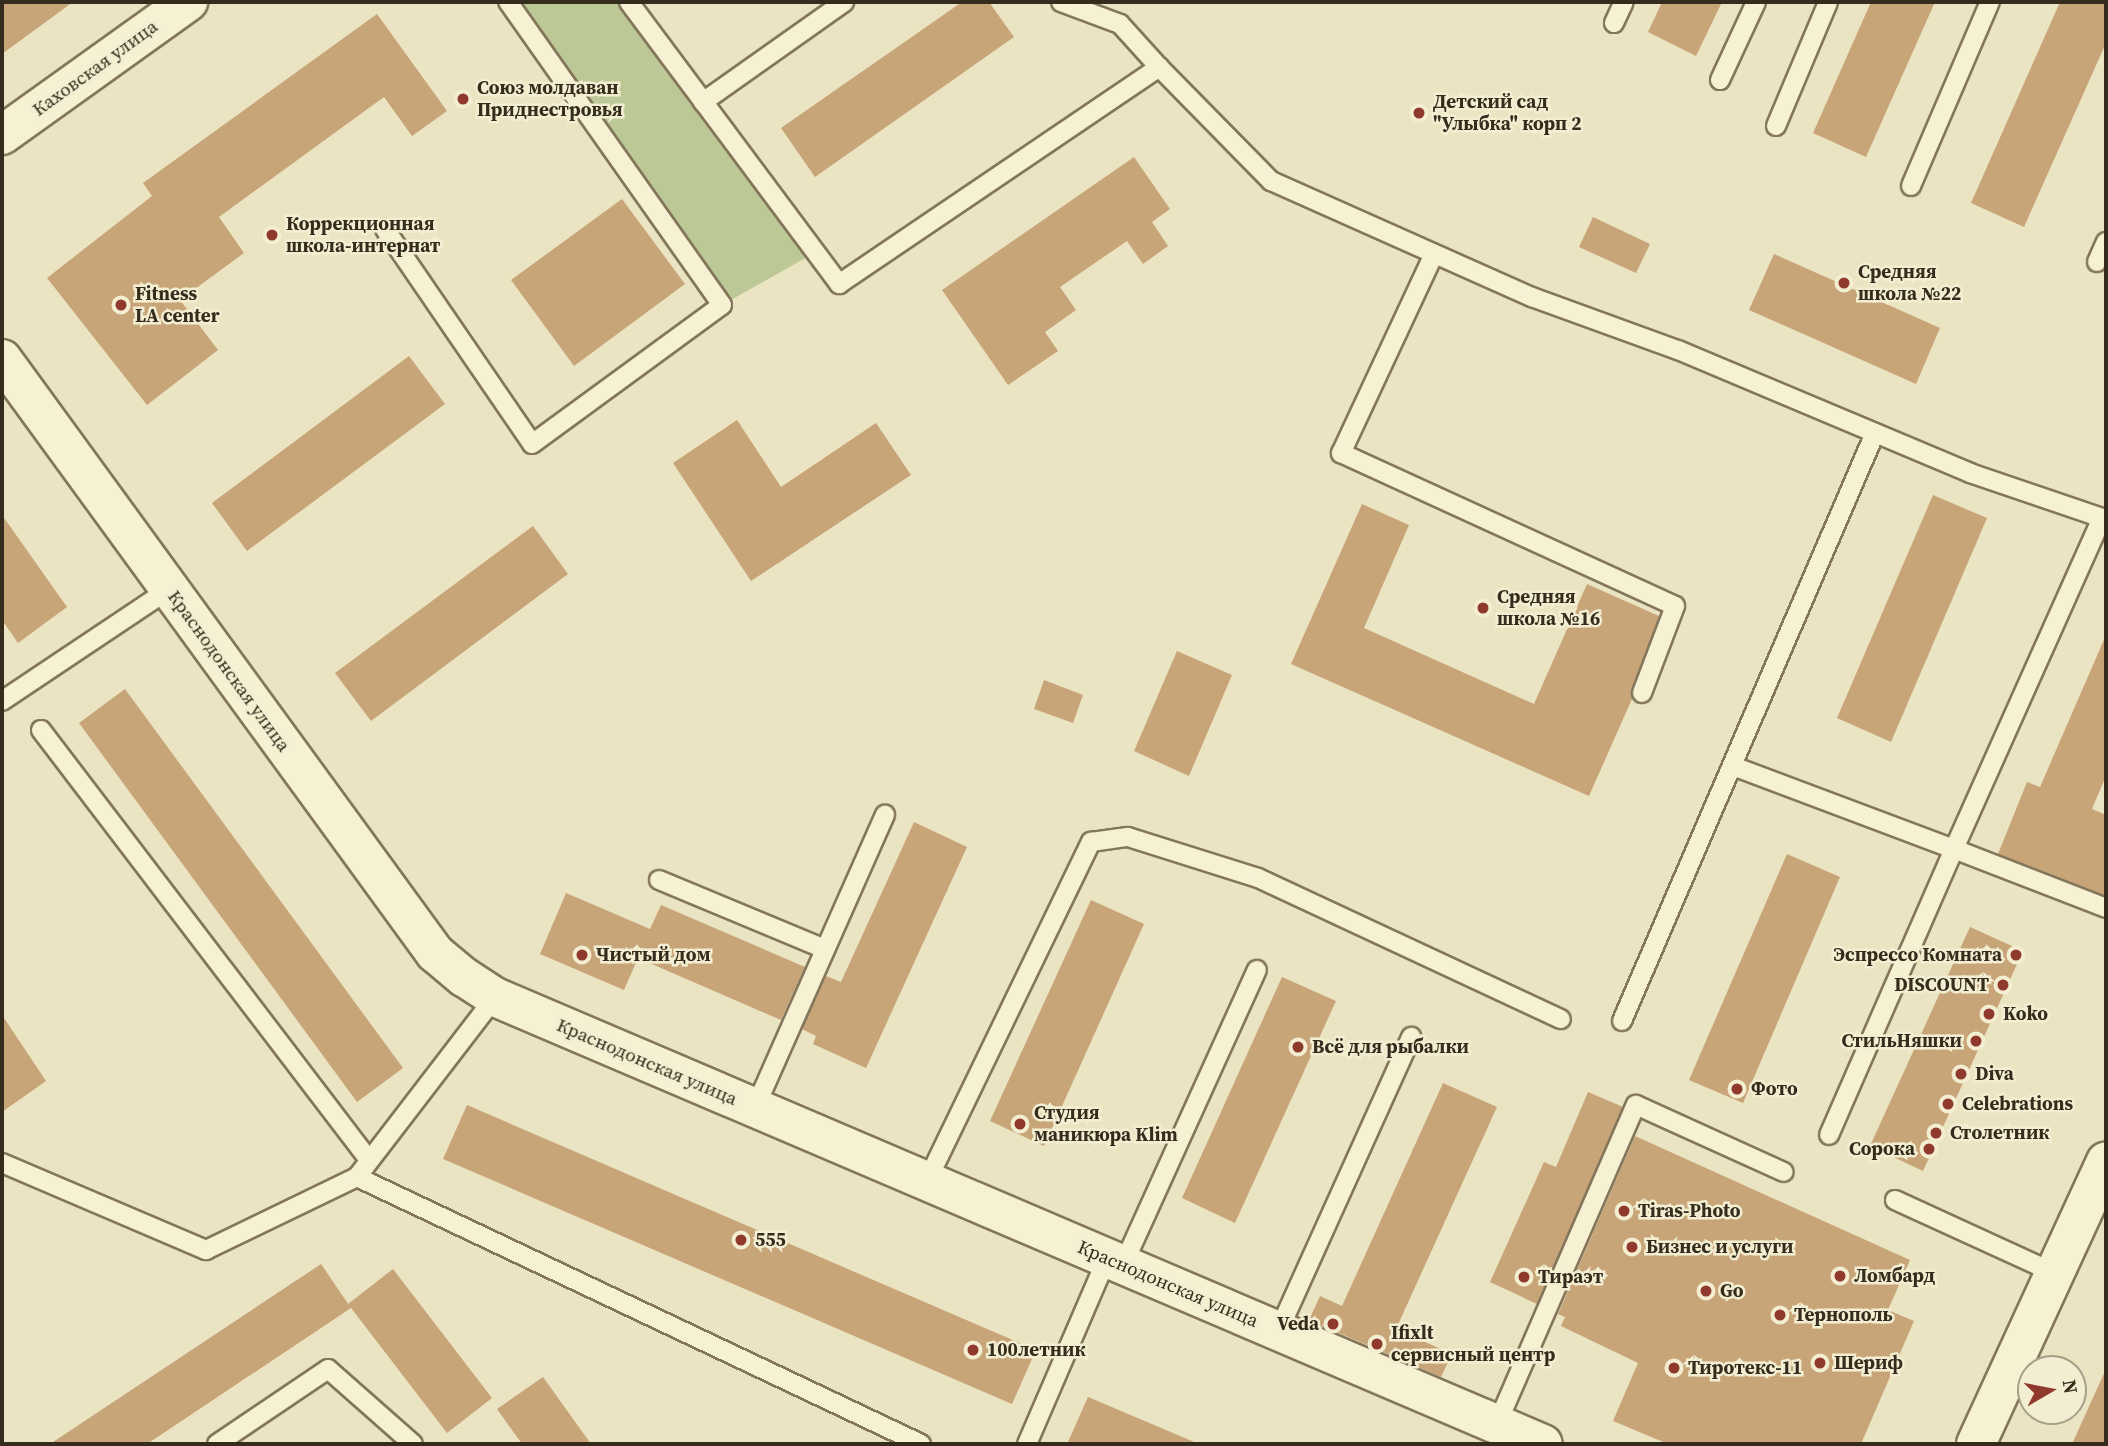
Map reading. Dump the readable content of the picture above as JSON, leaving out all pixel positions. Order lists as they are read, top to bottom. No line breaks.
{"streets":{"street":["Каховская улица","Краснодонская улица"]},"places":["Союз молдаван Приднестровья","Детский сад \"Улыбка\" корп 2","Коррекционная школа-интернат","Средняя школа №22","Fitness LA center","Средняя школа №16","Чистый дом","Эспрессо Комната","DISCOUNT","Koko","СтильНяшки","Всё для рыбалки","Diva","Фото","Сelebrations","Студия маникюра Klim","Столетник","Сорока","Tiras-Photo","555","Бизнес и услуги","Ломбард","Тираэт","Go","Тернополь","Veda","Ifixlt сервисный центр","100летник","Шериф","Тиротекс-11"],"north":"right"}
